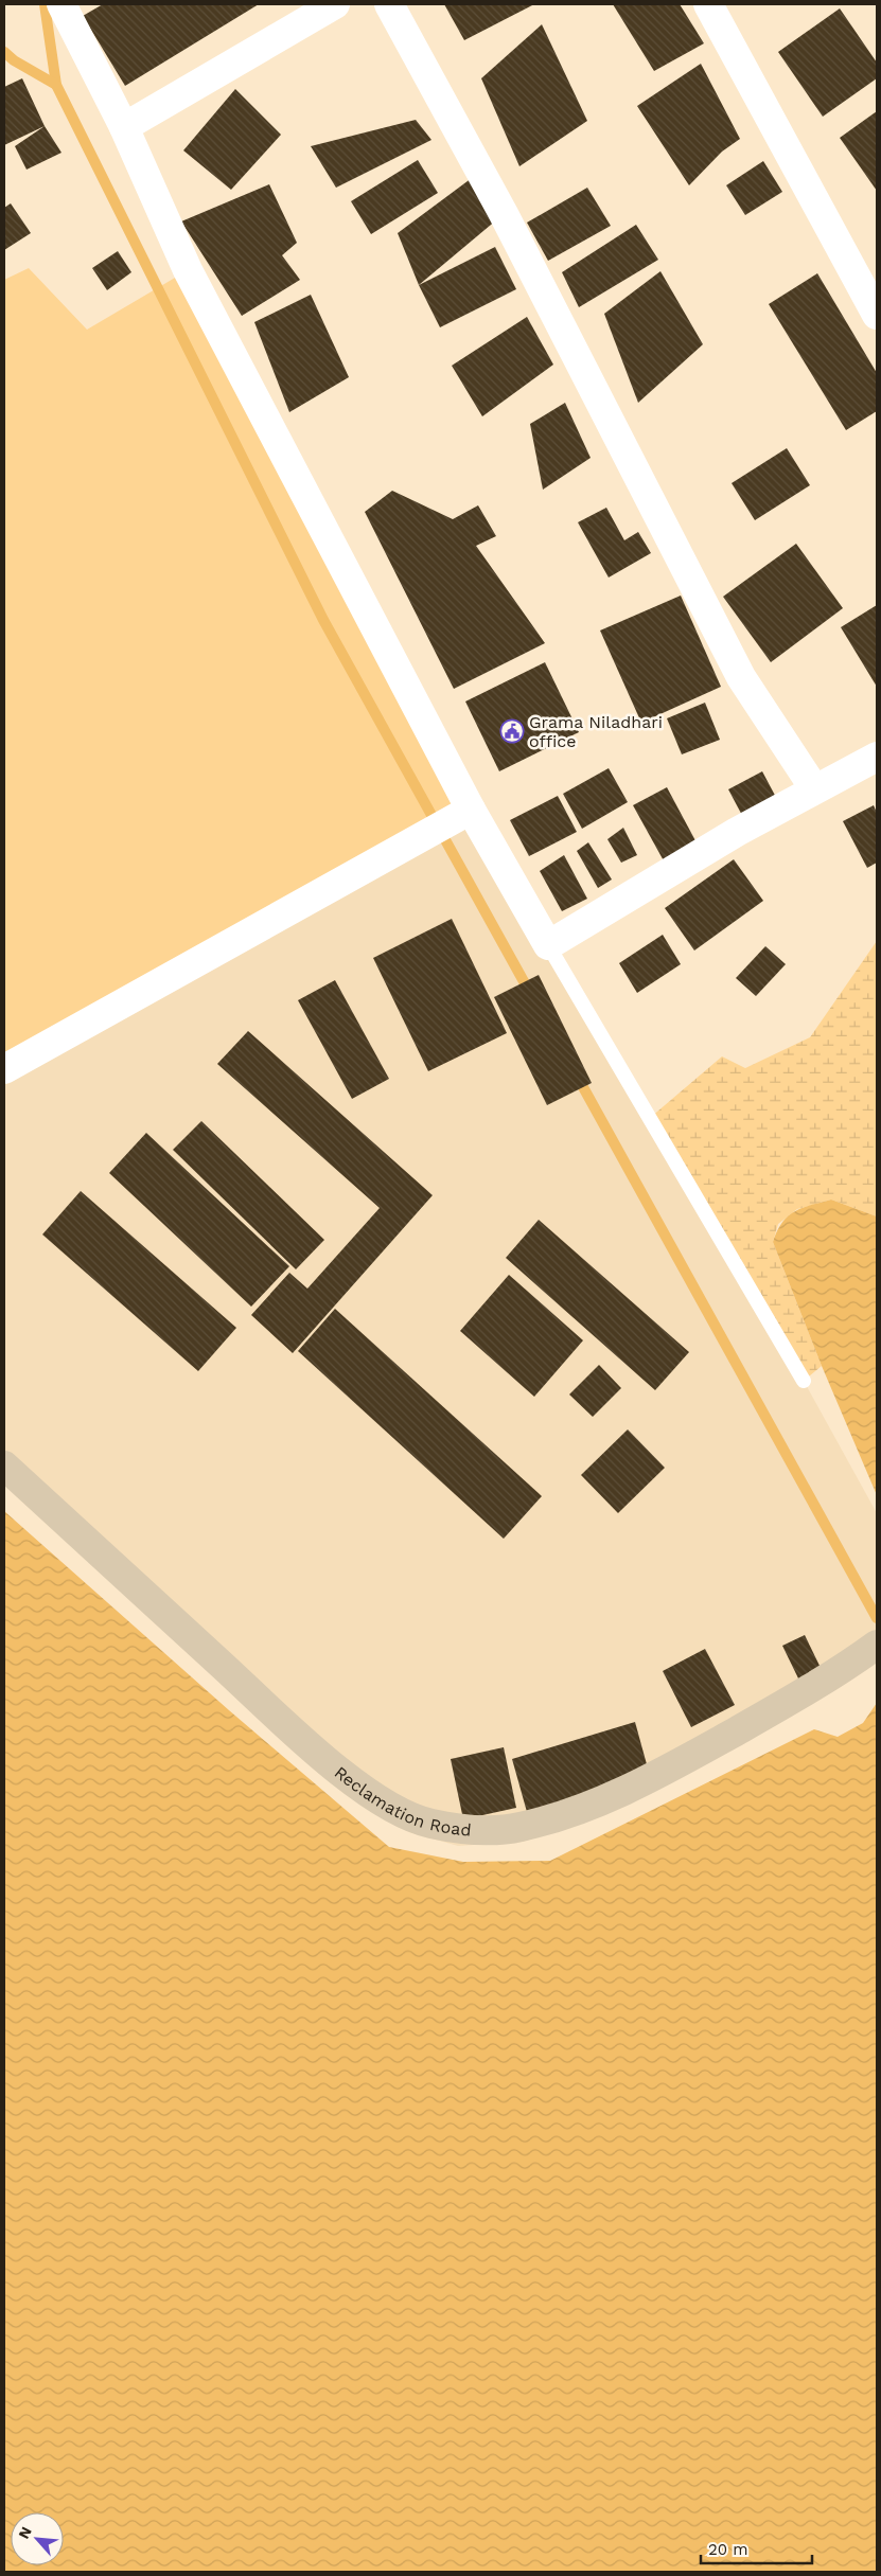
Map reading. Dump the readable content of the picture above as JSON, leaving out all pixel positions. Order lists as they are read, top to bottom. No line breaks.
{"streets":{"main road":["Reclamation Road"]},"places":{"public building":["Grama Niladhari office"]},"scale_bar":"20 m","north":"top left"}
